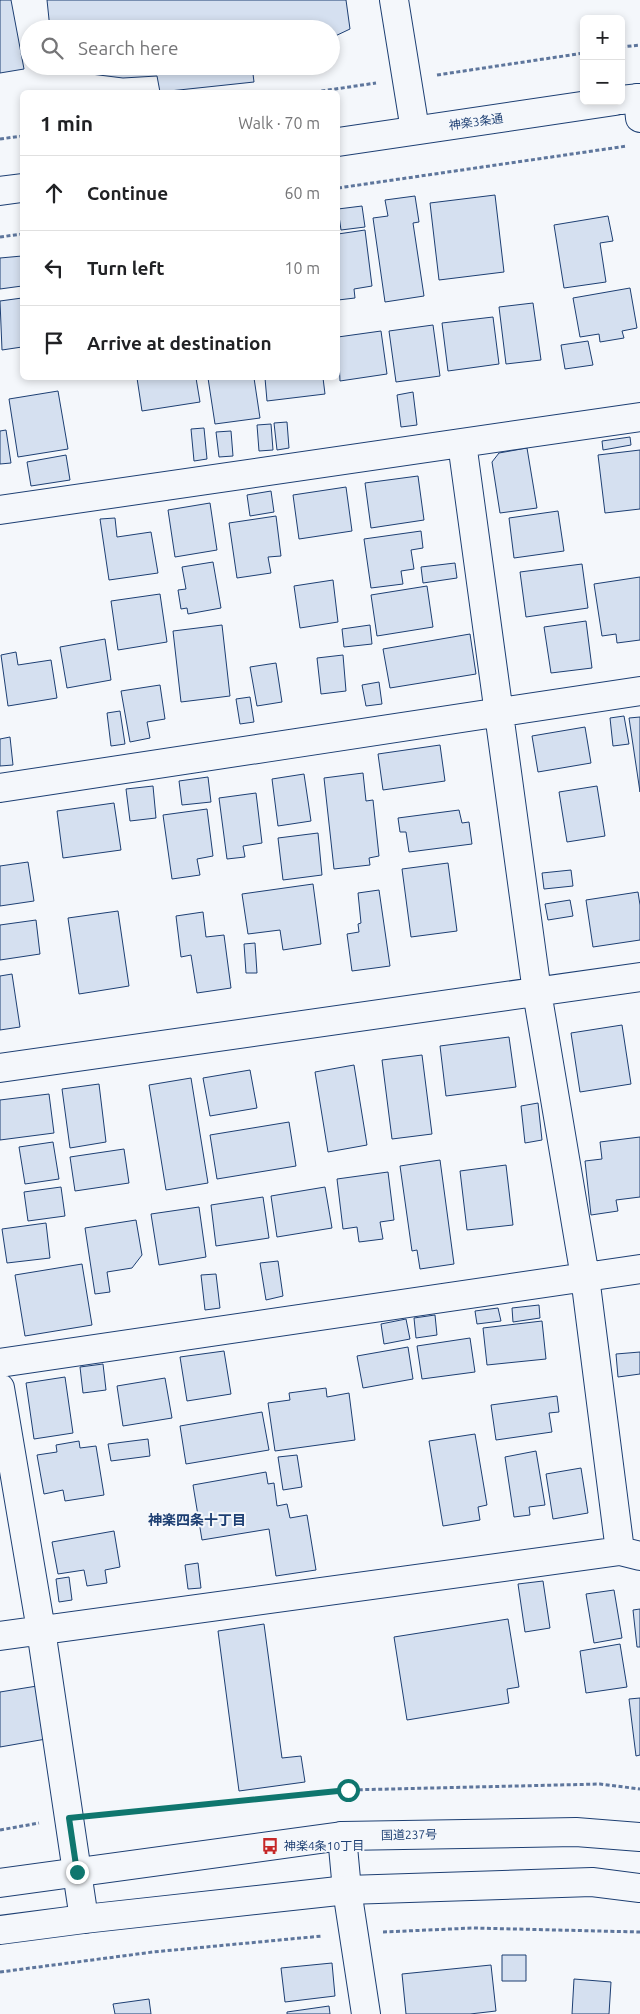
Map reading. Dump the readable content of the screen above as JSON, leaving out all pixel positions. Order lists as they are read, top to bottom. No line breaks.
{"streets":{"main road":["神楽3条通","国道237号"]},"districts":["神楽四条十丁目"],"places":{"bus stop":["神楽4条10丁目"]},"page":{"map_buttons":["+","−"],"search":"Search here","heading":["1 min","Walk · 70 m"],"list":[["Continue","60 m"],["Turn left","10 m"],"Arrive at destination"]}}
